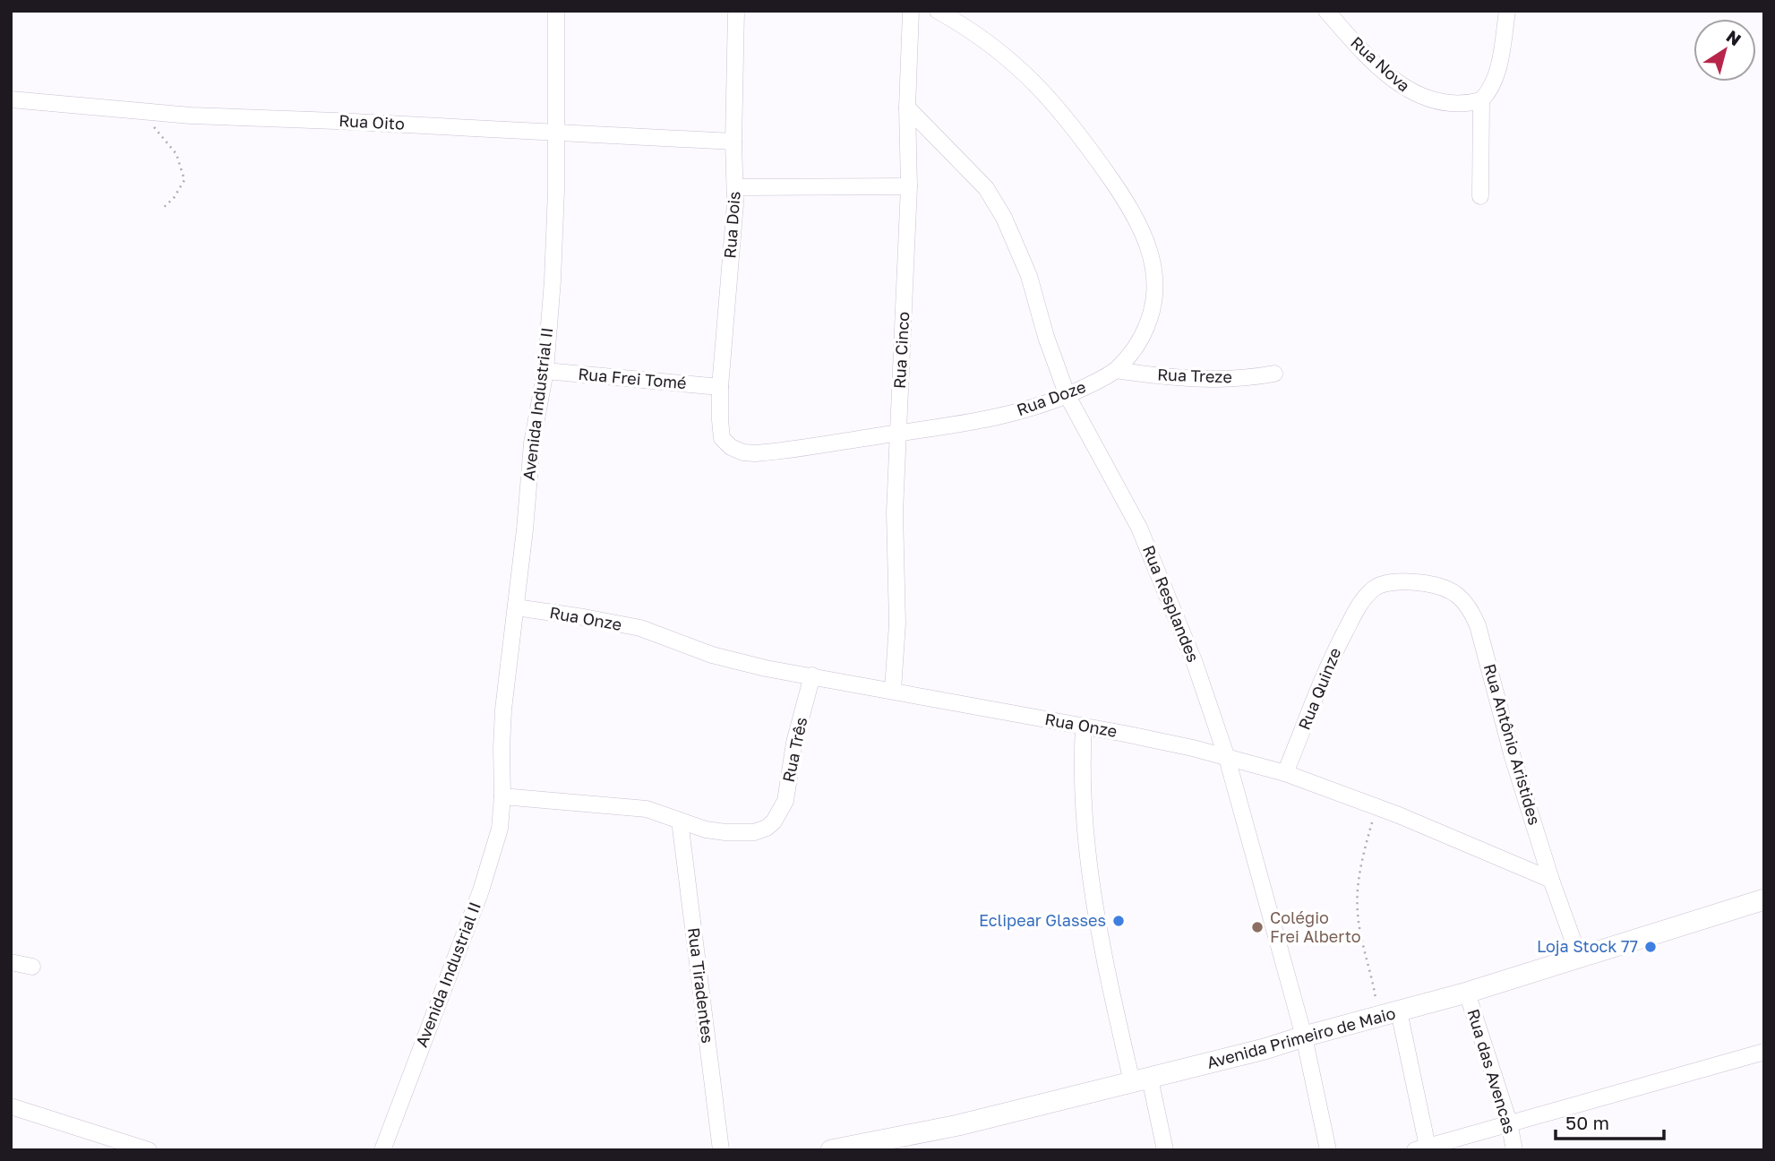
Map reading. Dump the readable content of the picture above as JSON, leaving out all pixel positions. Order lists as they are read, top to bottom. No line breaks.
{"streets":{"main road":["Avenida Primeiro de Maio"],"street":["Rua Nova","Rua Oito","Rua Dois","Rua Cinco","Rua Treze","Rua Frei Tomé","Rua Doze","Avenida Industrial II","Rua Resplandes","Rua Onze","Rua Quinze","Rua Antônio Aristides","Rua Três","Rua Tiradentes","Rua das Avencas"]},"crossings":[["Rua Oito","Rua Dois"],["Rua Oito","Avenida Industrial II"],["Rua Dois","Rua Frei Tomé"],["Rua Dois","Rua Doze"],["Rua Cinco","Rua Doze"],["Rua Cinco","Rua Resplandes"],["Rua Cinco","Rua Onze"],["Rua Treze","Rua Doze"],["Rua Frei Tomé","Avenida Industrial II"],["Rua Doze","Rua Resplandes"],["Avenida Industrial II","Rua Onze"],["Rua Resplandes","Rua Onze"],["Rua Resplandes","Avenida Primeiro de Maio"],["Rua Onze","Rua Quinze"],["Rua Onze","Rua Antônio Aristides"],["Rua Onze","Rua Três"],["Rua Quinze","Rua Antônio Aristides"],["Rua Três","Rua Tiradentes"],["Avenida Primeiro de Maio","Rua das Avencas"]],"places":["Eclipear Glasses","Colégio Frei Alberto","Loja Stock 77"],"scale_bar":"50 m","north":"top right"}
